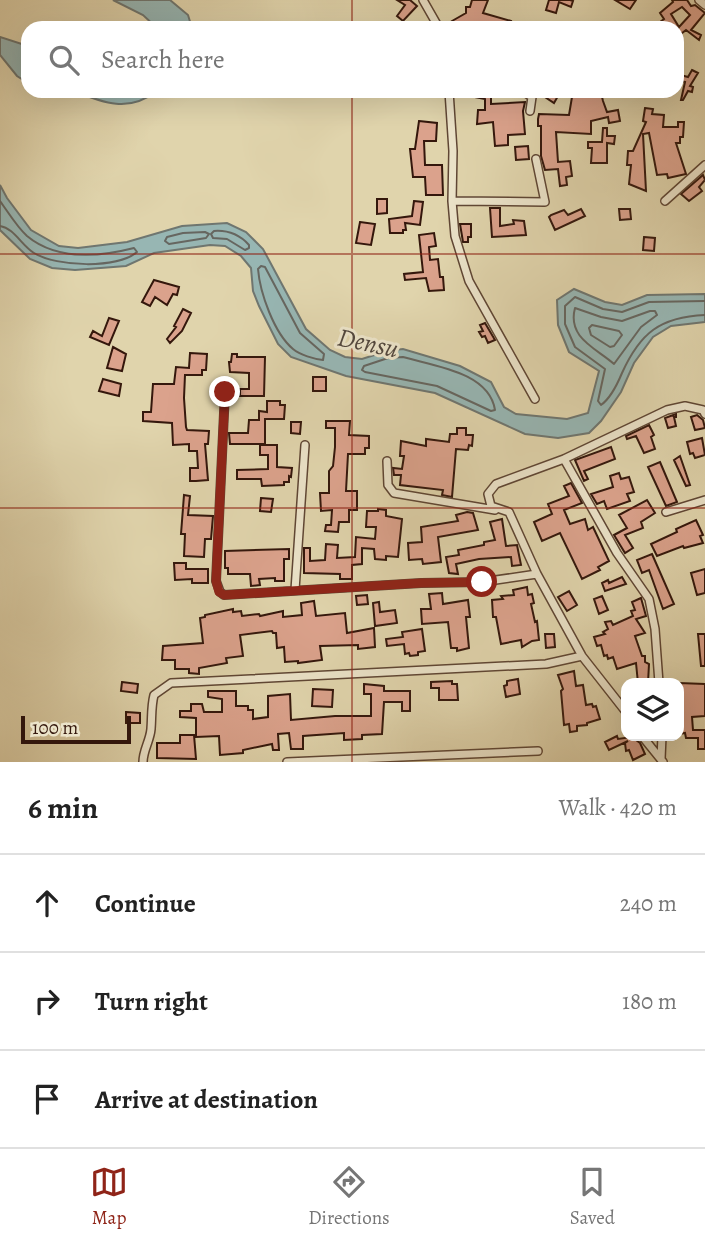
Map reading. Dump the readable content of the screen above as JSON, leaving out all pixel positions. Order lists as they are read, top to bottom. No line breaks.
{"water":["Densu"],"scale_bar":"100 m","page":{"search":"Search here","scale":"100 m","heading":["6 min","Walk · 420 m"],"list":[["Continue","240 m"],["Turn right","180 m"],"Arrive at destination"],"nav":["Map","Directions","Saved"]}}
